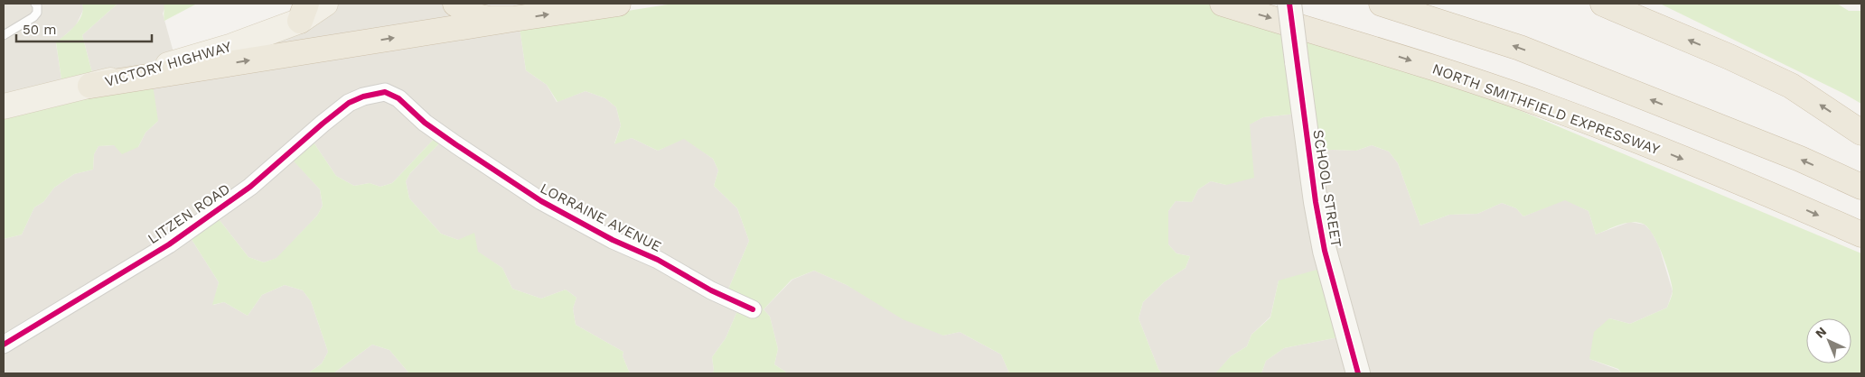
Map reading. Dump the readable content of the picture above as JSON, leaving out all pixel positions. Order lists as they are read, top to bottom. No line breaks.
{"streets":{"highway":["NORTH SMITHFIELD EXPRESSWAY"],"main road":["VICTORY HIGHWAY"],"street":["SCHOOL STREET","LITZEN ROAD","LORRAINE AVENUE"]},"crossings":[["LITZEN ROAD","LORRAINE AVENUE"]],"scale_bar":"50 m","north":"top left"}
